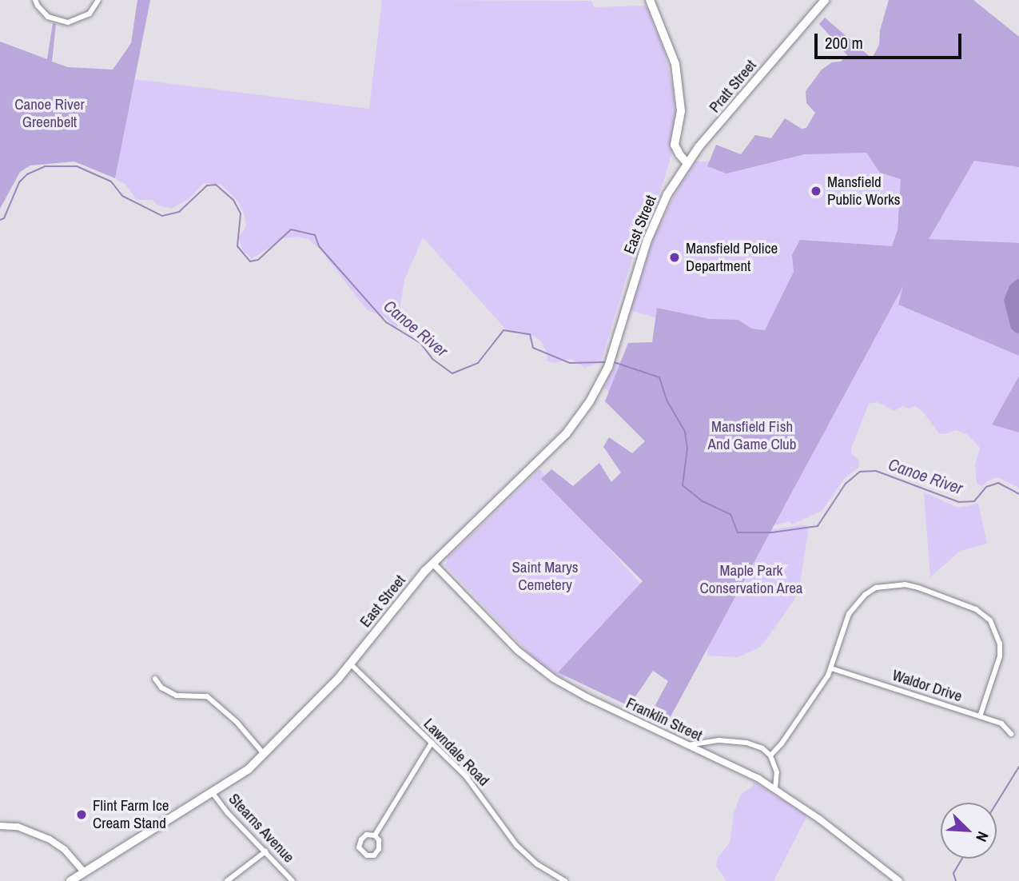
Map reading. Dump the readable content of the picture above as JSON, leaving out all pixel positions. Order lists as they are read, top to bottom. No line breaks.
{"streets":{"main road":["Pratt Street","East Street"],"street":["Waldor Drive","Franklin Street","Lawndale Road","Stearns Avenue"]},"crossings":[["Pratt Street","East Street"],["East Street","Franklin Street"],["East Street","Lawndale Road"],["East Street","Stearns Avenue"]],"water":["Canoe River"],"parks":["Canoe River Greenbelt","Mansfield Fish And Game Club","Saint Marys Cemetery","Maple Park Conservation Area"],"places":["Mansfield Public Works","Mansfield Police Department","Flint Farm Ice Cream Stand"],"scale_bar":"200 m","north":"bottom right"}
